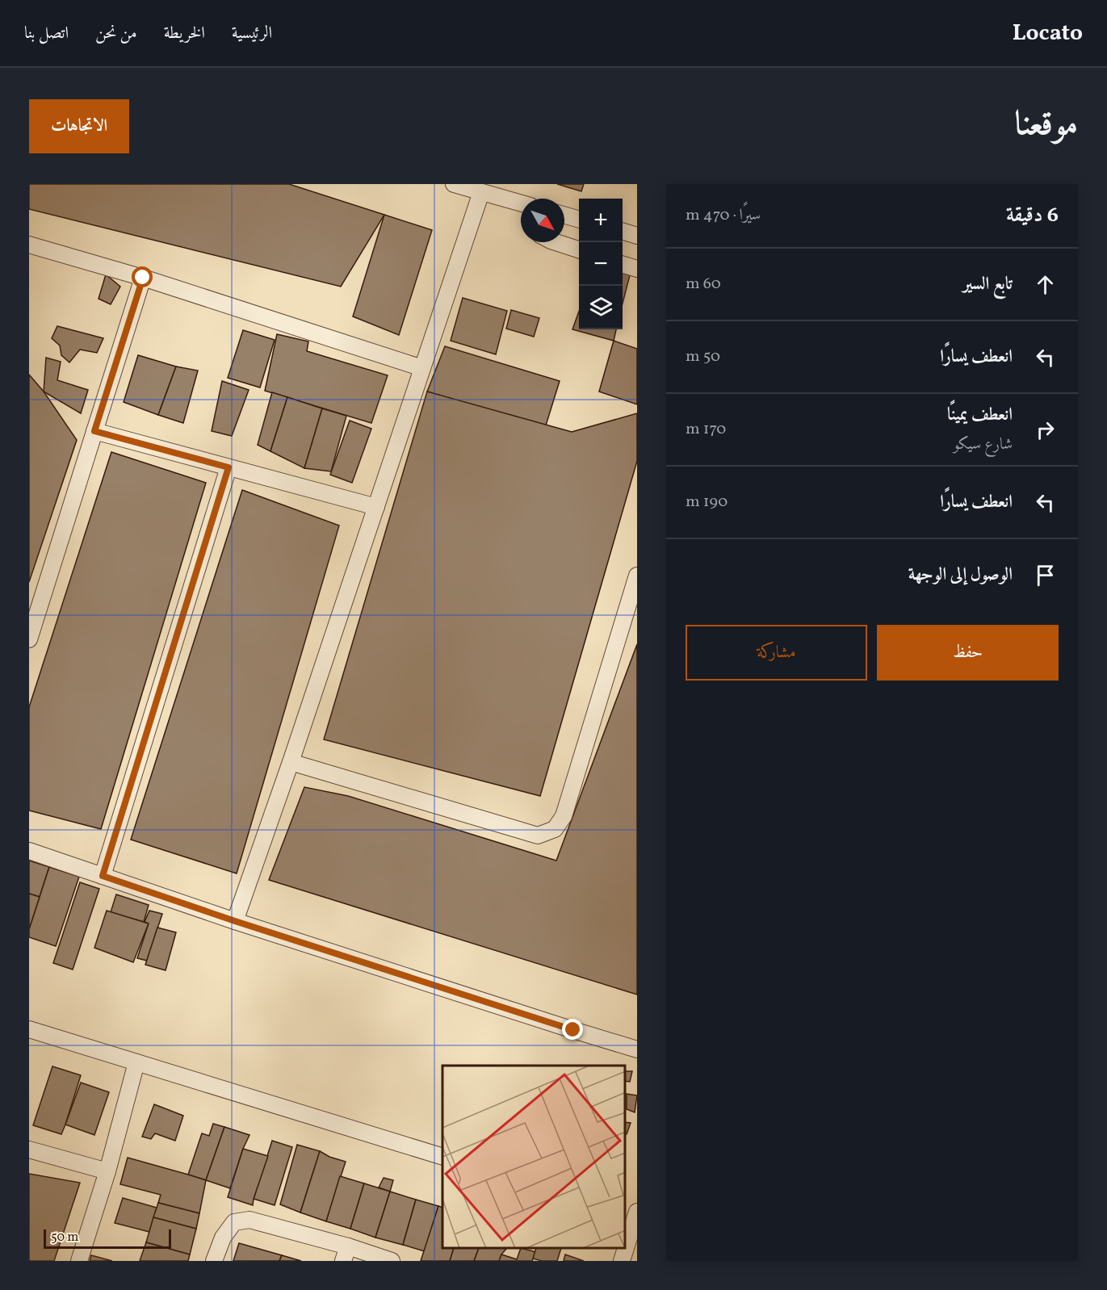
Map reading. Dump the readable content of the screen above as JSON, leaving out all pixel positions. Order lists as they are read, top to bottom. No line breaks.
{"scale_bar":"50 m","north":"bottom right","page":{"header":"Locato","nav":["الرئيسية","الخريطة","من نحن","اتصل بنا"],"title":"موقعنا","buttons":["الاتجاهات",["حفظ","مشاركة"]],"heading":["6 دقيقة","سيرًا · 470 m"],"map_buttons":["+","−"],"list":[["تابع السير","60 m"],["انعطف يسارًا","50 m"],["انعطف يمينًا","شارع سيكو","170 m"],["انعطف يسارًا","190 m"],"الوصول إلى الوجهة"],"scale":"50 m"}}
